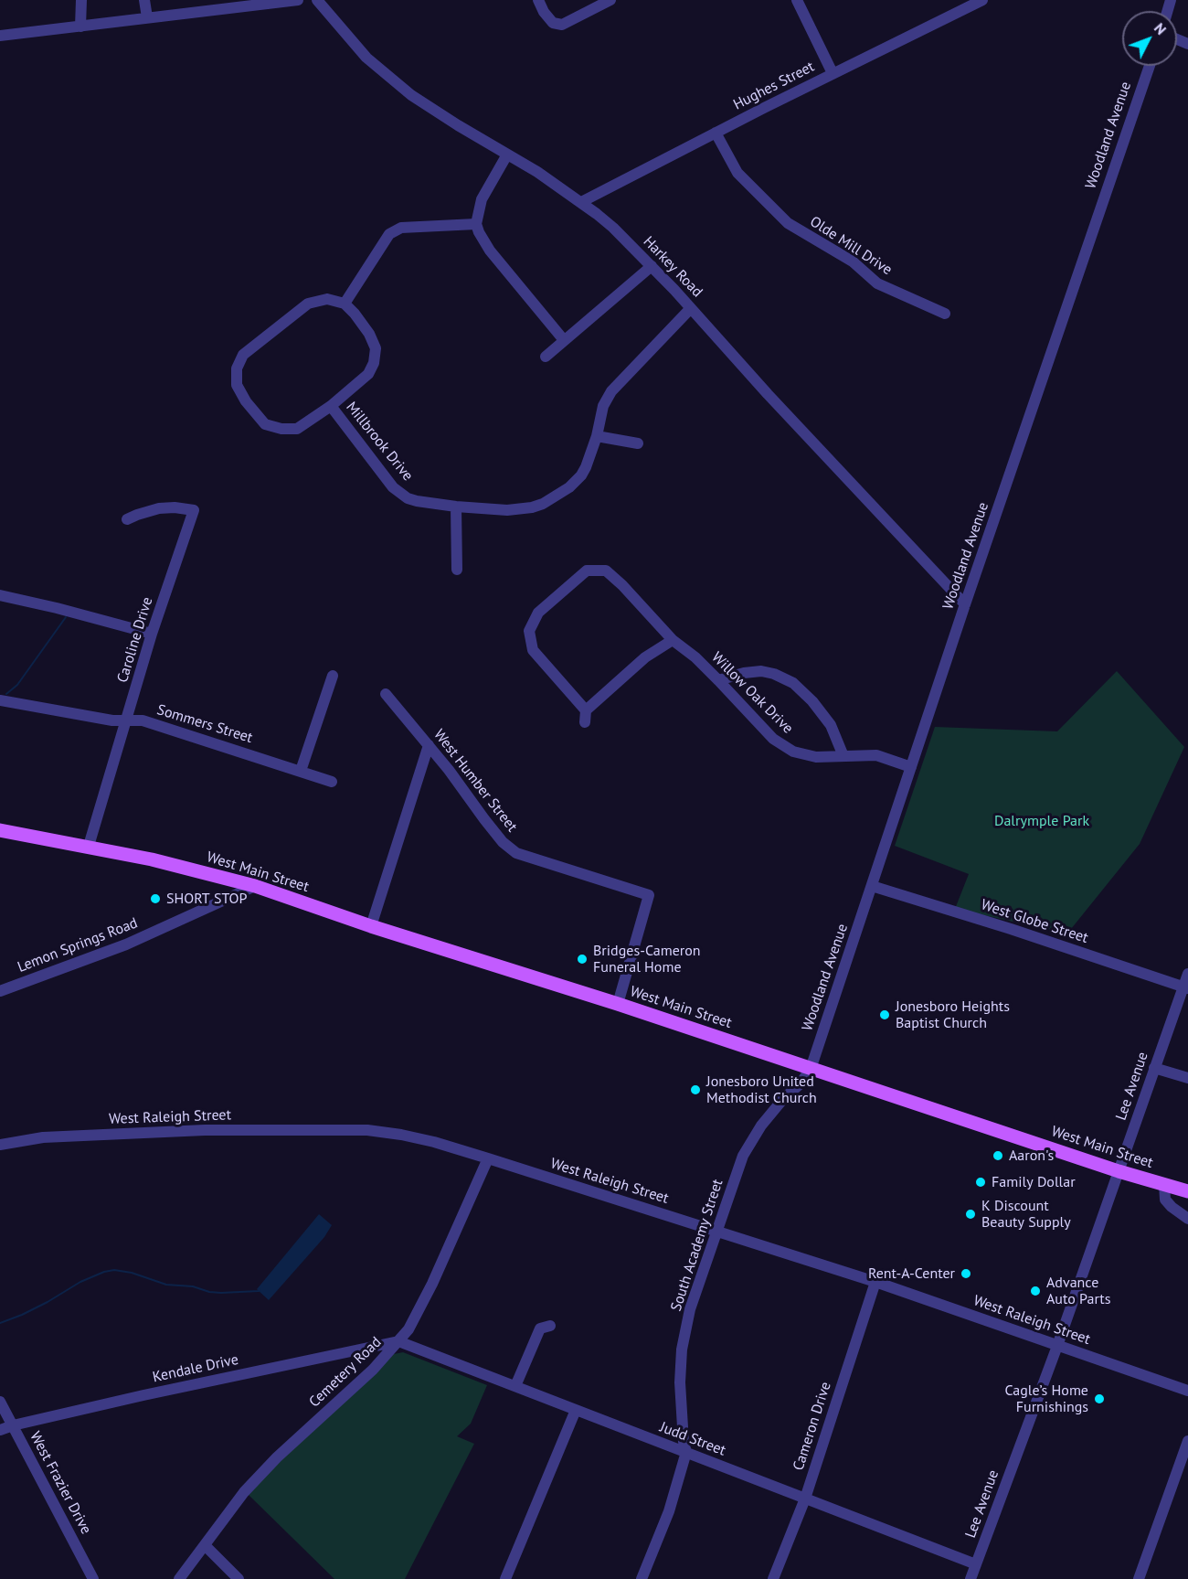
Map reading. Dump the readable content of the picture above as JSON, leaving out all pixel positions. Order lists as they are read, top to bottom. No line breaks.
{"streets":{"main road":["West Main Street"],"street":["Hughes Street","Woodland Avenue","Olde Mill Drive","Harkey Road","Millbrook Drive","Caroline Drive","Willow Oak Drive","Sommers Street","West Humber Street","West Globe Street","Lemon Springs Road","Lee Avenue","West Raleigh Street","South Academy Street","Kendale Drive","Cemetery Road","Cameron Drive","Judd Street","West Frazier Drive"]},"crossings":[["Hughes Street","Olde Mill Drive"],["Hughes Street","Harkey Road"],["Woodland Avenue","Harkey Road"],["Woodland Avenue","Willow Oak Drive"],["Woodland Avenue","West Main Street"],["Woodland Avenue","West Globe Street"],["Woodland Avenue","South Academy Street"],["Harkey Road","Millbrook Drive"],["Caroline Drive","Sommers Street"],["Caroline Drive","West Main Street"],["West Humber Street","West Main Street"],["West Main Street","Lemon Springs Road"],["West Main Street","Lee Avenue"],["West Main Street","South Academy Street"],["West Globe Street","Lee Avenue"],["Lee Avenue","West Raleigh Street"],["Lee Avenue","Judd Street"],["West Raleigh Street","South Academy Street"],["West Raleigh Street","Cemetery Road"],["West Raleigh Street","Cameron Drive"],["South Academy Street","Judd Street"],["Kendale Drive","Cemetery Road"],["Kendale Drive","Judd Street"],["Kendale Drive","West Frazier Drive"],["Cemetery Road","Judd Street"],["Cameron Drive","Judd Street"]],"parks":["Dalrymple Park"],"places":["SHORT STOP","Bridges-Cameron Funeral Home","Jonesboro Heights Baptist Church","Jonesboro United Methodist Church","Aaron's","Family Dollar","K Discount Beauty Supply","Rent-A-Center","Advance Auto Parts","Cagle’s Home Furnishings"],"north":"top right"}
